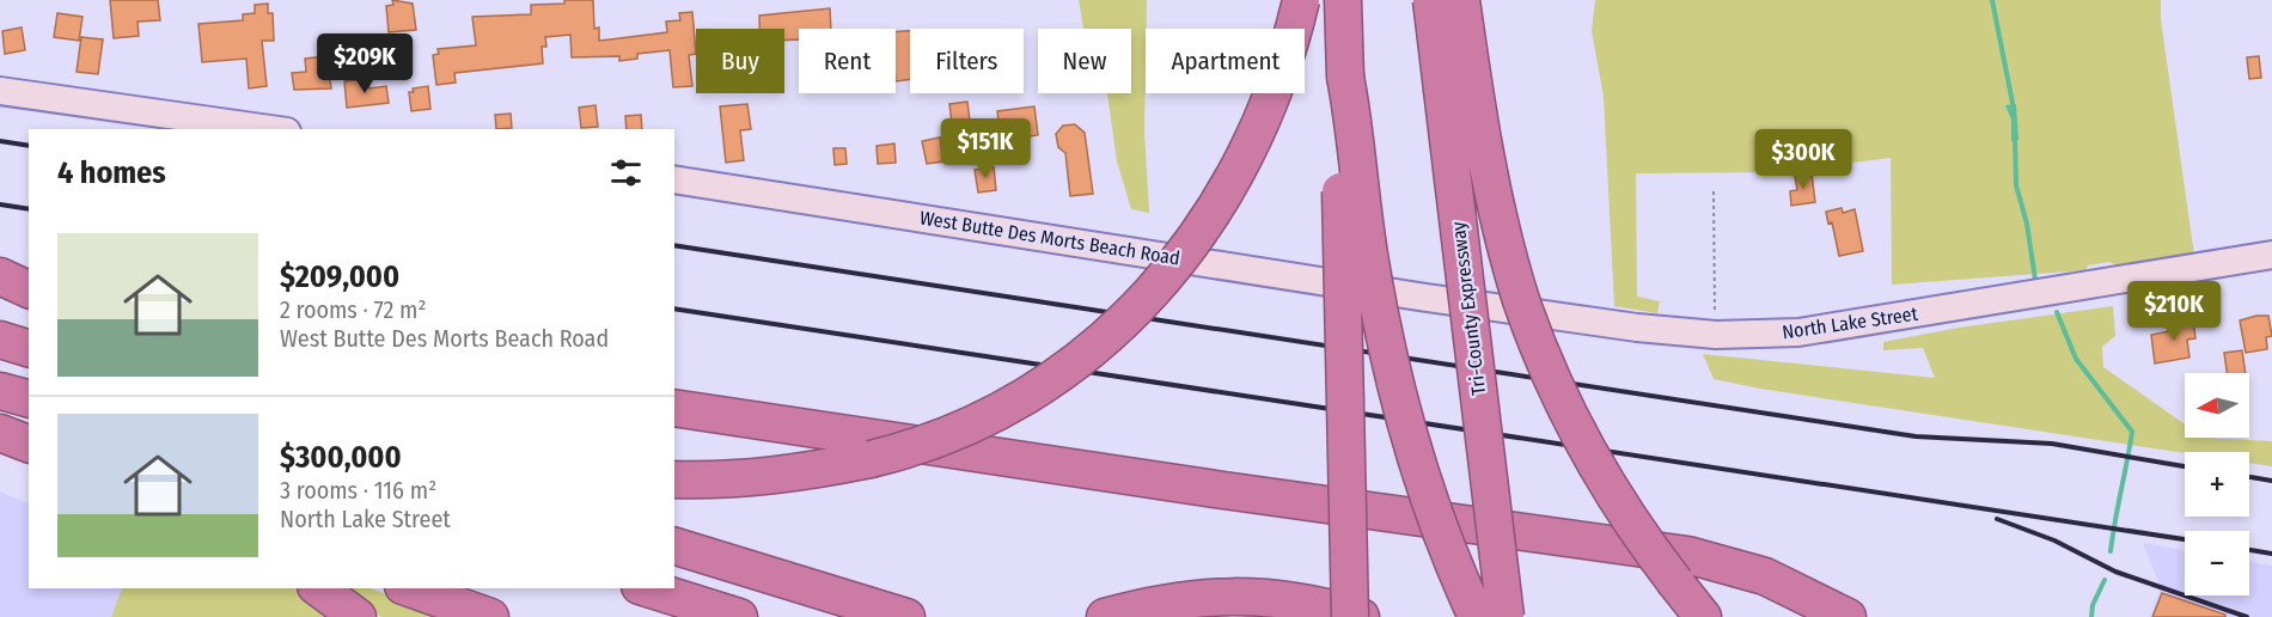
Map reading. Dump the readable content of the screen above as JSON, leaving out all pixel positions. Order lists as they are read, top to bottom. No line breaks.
{"streets":{"highway":["Tri-County Expressway"],"street":["West Butte Des Morts Beach Road","North Lake Street"]},"crossings":[["West Butte Des Morts Beach Road","North Lake Street"]],"north":"left","page":{"chip":["Buy","Rent","Filters","New","Apartment"],"price":["$209K","$151K","$300K","$210K"],"heading":"4 homes","list":[{"name":"$209,000","note":"2 rooms · 72 m² · West Butte Des Morts Beach Road"},{"name":"$300,000","note":"3 rooms · 116 m² · North Lake Street"}],"map_buttons":["+","−"]}}
